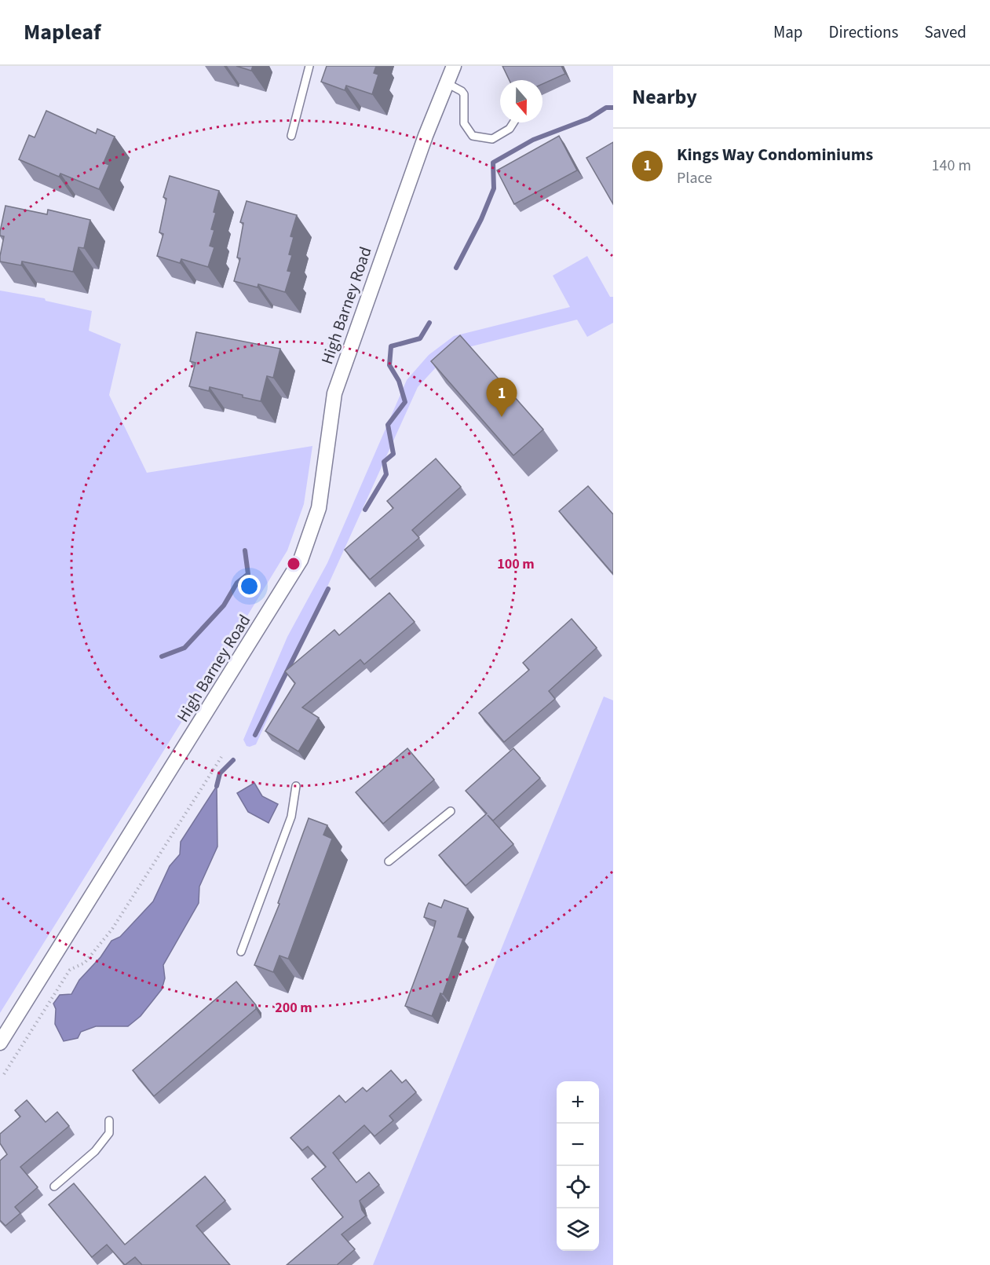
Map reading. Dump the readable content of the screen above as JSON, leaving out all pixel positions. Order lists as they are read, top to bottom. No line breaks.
{"streets":{"street":["High Barney Road"]},"north":"bottom","page":{"header":"Mapleaf","nav":["Map","Directions","Saved"],"heading":"Nearby","list":[{"mark":"1","name":"Kings Way Condominiums","note":"Place","value":"140 m"}],"pins":"1","map_buttons":["+","−"]},"rings":["100 m","200 m"]}
